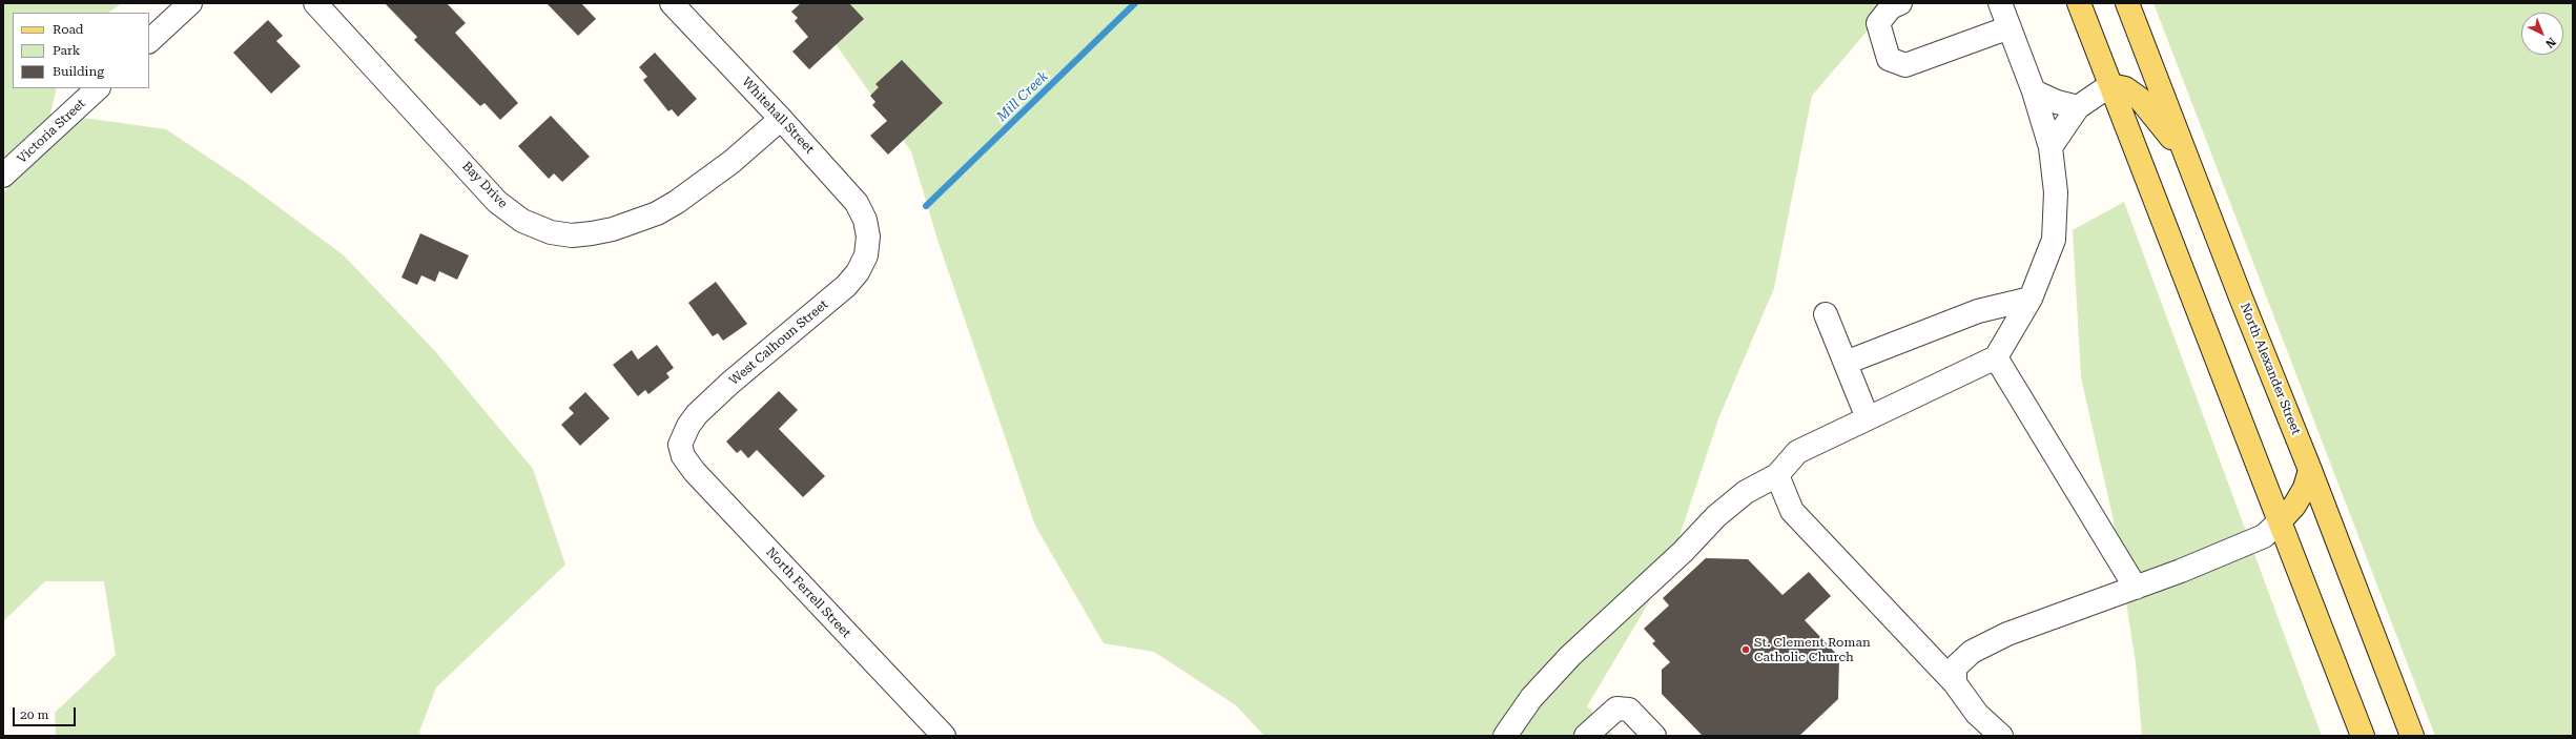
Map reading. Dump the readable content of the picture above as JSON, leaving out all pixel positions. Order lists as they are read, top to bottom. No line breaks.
{"streets":{"main road":["North Alexander Street"],"street":["Whitehall Street","Victoria Street","Bay Drive","West Calhoun Street","North Ferrell Street"]},"crossings":[["Whitehall Street","Bay Drive"],["Whitehall Street","West Calhoun Street"],["West Calhoun Street","North Ferrell Street"]],"water":["Mill Creek"],"places":["St. Clement Roman Catholic Church"],"legend":["Road","Park","Building"],"scale_bar":"20 m","north":"bottom right"}
